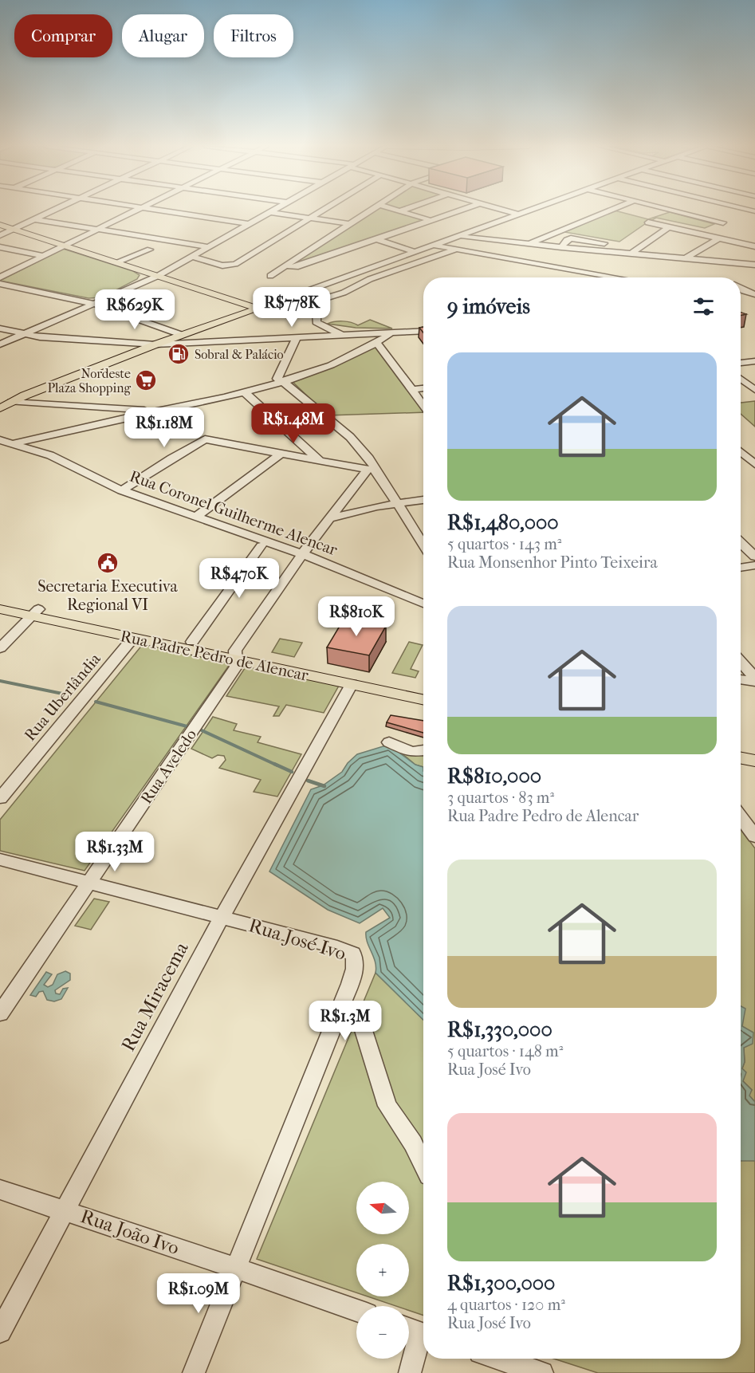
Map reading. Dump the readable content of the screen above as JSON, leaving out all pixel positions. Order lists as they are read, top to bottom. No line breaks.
{"streets":{"main road":["Rua Padre Pedro de Alencar"],"street":["Rua Coronel Guilherme Alencar","Rua Uberlândia","Rua Aveledo","Rua José Ivo","Rua Miracema","Rua João Ivo"]},"crossings":[["Rua Coronel Guilherme Alencar","Rua Aveledo"],["Rua Padre Pedro de Alencar","Rua Uberlândia"],["Rua Padre Pedro de Alencar","Rua Aveledo"],["Rua Padre Pedro de Alencar","Rua Miracema"],["Rua Aveledo","Rua José Ivo"],["Rua José Ivo","Rua Miracema"],["Rua José Ivo","Rua João Ivo"],["Rua Miracema","Rua João Ivo"]],"places":{"fuel station":["Sobral & Palácio"],"supermarket":["Nordeste Plaza Shopping"],"public building":["Secretaria Executiva Regional VI"]},"north":"left","page":{"chip":["Comprar","Alugar","Filtros"],"heading":"9 imóveis","price":["R$778K","R$629K","R$1.48M","R$1.18M","R$470K","R$810K","R$1.33M","R$1.3M","R$1.09M"],"list":[{"name":"R$1,480,000","note":"5 quartos · 143 m² · Rua Monsenhor Pinto Teixeira"},{"name":"R$810,000","note":"3 quartos · 83 m² · Rua Padre Pedro de Alencar"},{"name":"R$1,330,000","note":"5 quartos · 148 m² · Rua José Ivo"},{"name":"R$1,300,000","note":"4 quartos · 120 m² · Rua José Ivo"}],"map_buttons":["+","−"]}}
